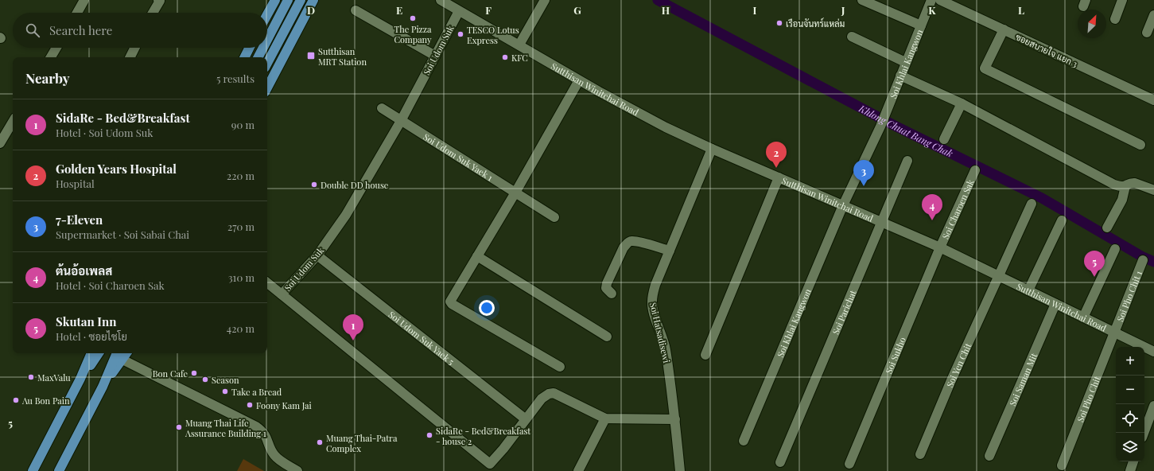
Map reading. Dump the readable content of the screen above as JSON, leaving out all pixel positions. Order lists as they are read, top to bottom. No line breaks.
{"streets":{"street":["Soi Udom Suk","ซอยสบายใจ แยก 3","Soi Khlai Kangwon","Sutthisan Winitchai Road","Soi Udom Suk Yaek 1","Soi Charoen Sak","Soi Pho Chit 1","Soi Parichat","Soi Hatsadisewi","Soi Udom Suk Yaek 5","Soi Sukho","Soi Yen Chit","Soi Saman Mit","Soi Pho Chit"]},"crossings":[["Soi Udom Suk","Sutthisan Winitchai Road"],["Soi Udom Suk","Soi Udom Suk Yaek 1"],["Soi Udom Suk","Soi Udom Suk Yaek 5"],["Soi Khlai Kangwon","Sutthisan Winitchai Road"],["Sutthisan Winitchai Road","Soi Charoen Sak"],["Sutthisan Winitchai Road","Soi Pho Chit 1"],["Sutthisan Winitchai Road","Soi Parichat"],["Sutthisan Winitchai Road","Soi Hatsadisewi"],["Sutthisan Winitchai Road","Soi Sukho"],["Sutthisan Winitchai Road","Soi Yen Chit"],["Sutthisan Winitchai Road","Soi Saman Mit"],["Sutthisan Winitchai Road","Soi Pho Chit"],["Soi Charoen Sak","Soi Sukho"],["Soi Pho Chit 1","Soi Pho Chit"]],"water":["Khlong Chuat Bang Chak"],"places":{"other":["The Pizza Company","เรือนจันทร์แหล่ม","TESCO Lotus Express","KFC","Double DD house","Bon Cafe","MaxValu","Season","Take a Bread","Au Bon Pain","Foony Kam Jai","Muang Thai Life Assurance Building 1","SidaRe - Bed&Breakfast - house 2","Muang Thai-Patra Complex"],"transit":["Sutthisan MRT Station"]},"north":"top right","page":{"search":"Search here","heading":["Nearby","5 results"],"list":[{"mark":"1","name":"SidaRe - Bed&Breakfast","note":"Hotel · Soi Udom Suk","value":"90 m"},{"mark":"2","name":"Golden Years Hospital","note":"Hospital","value":"220 m"},{"mark":"3","name":"7-Eleven","note":"Supermarket · Soi Sabai Chai","value":"270 m"},{"mark":"4","name":"ต้นอ้อเพลส","note":"Hotel · Soi Charoen Sak","value":"310 m"},{"mark":"5","name":"Skutan Inn","note":"Hotel · ซอยไชโย","value":"420 m"}],"pins":["2","3","4","5","1"],"map_buttons":["+","−"]},"grid":{"columns":["D","E","F","G","H","I","J","K","L"],"rows":["5"]}}
